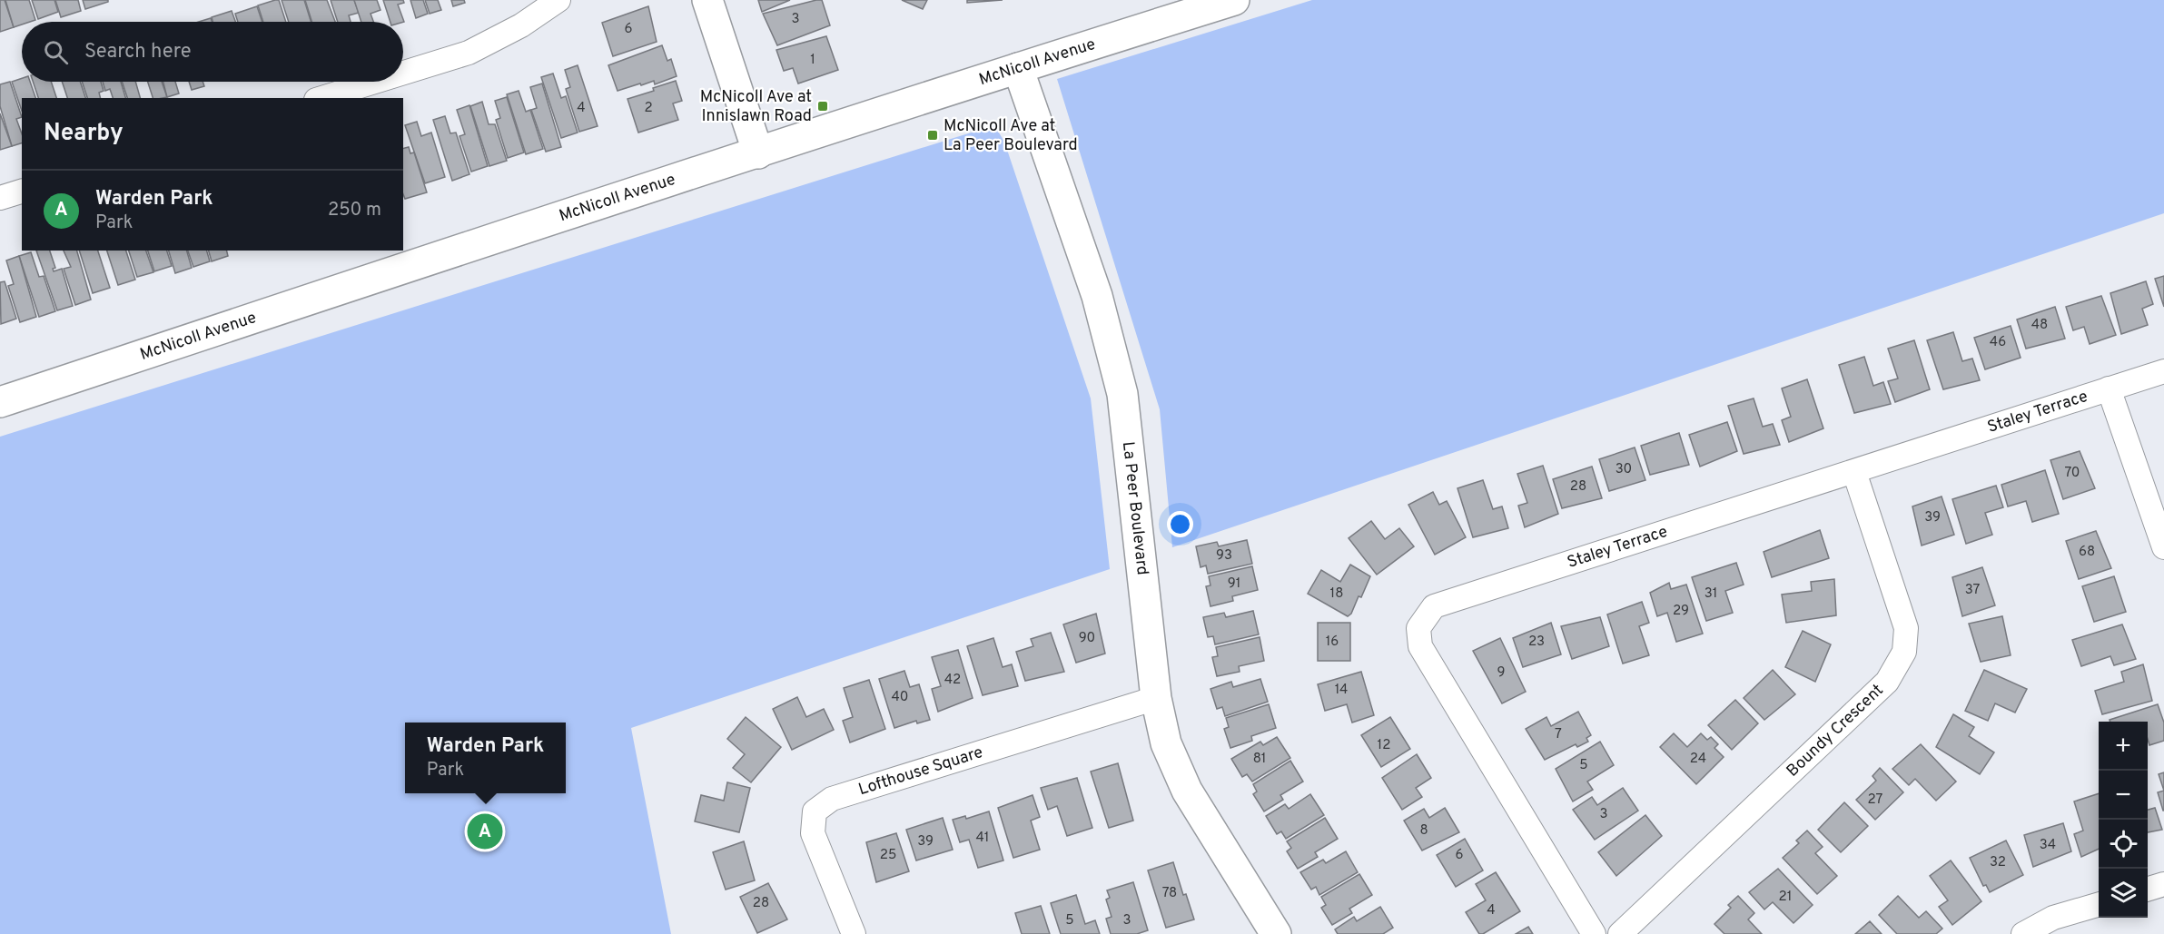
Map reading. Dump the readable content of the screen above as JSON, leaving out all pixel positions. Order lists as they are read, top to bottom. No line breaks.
{"streets":{"main road":["McNicoll Avenue","La Peer Boulevard"],"street":["Staley Terrace","Boundy Crescent","Lofthouse Square"]},"crossings":[["McNicoll Avenue","La Peer Boulevard"],["Staley Terrace","Boundy Crescent"],["La Peer Boulevard","Lofthouse Square"]],"places":{"transit":["McNicoll Ave at Innislawn Road","McNicoll Ave at La Peer Boulevard"]},"house_numbers":["3","6","1","4","2","48","46","30","70","28","39","68","93","91","37","18","31","29","90","16","23","9","42","14","40","7","12","81","24","5","27","3","8","41","39","34","25","6","32","78","21","28","4","5","3"],"page":{"search":"Search here","heading":"Nearby","list":[{"mark":"A","name":"Warden Park","note":"Park","value":"250 m"}],"map_buttons":["+","−"],"popup":["Warden Park","Park"],"pins":"A"}}
